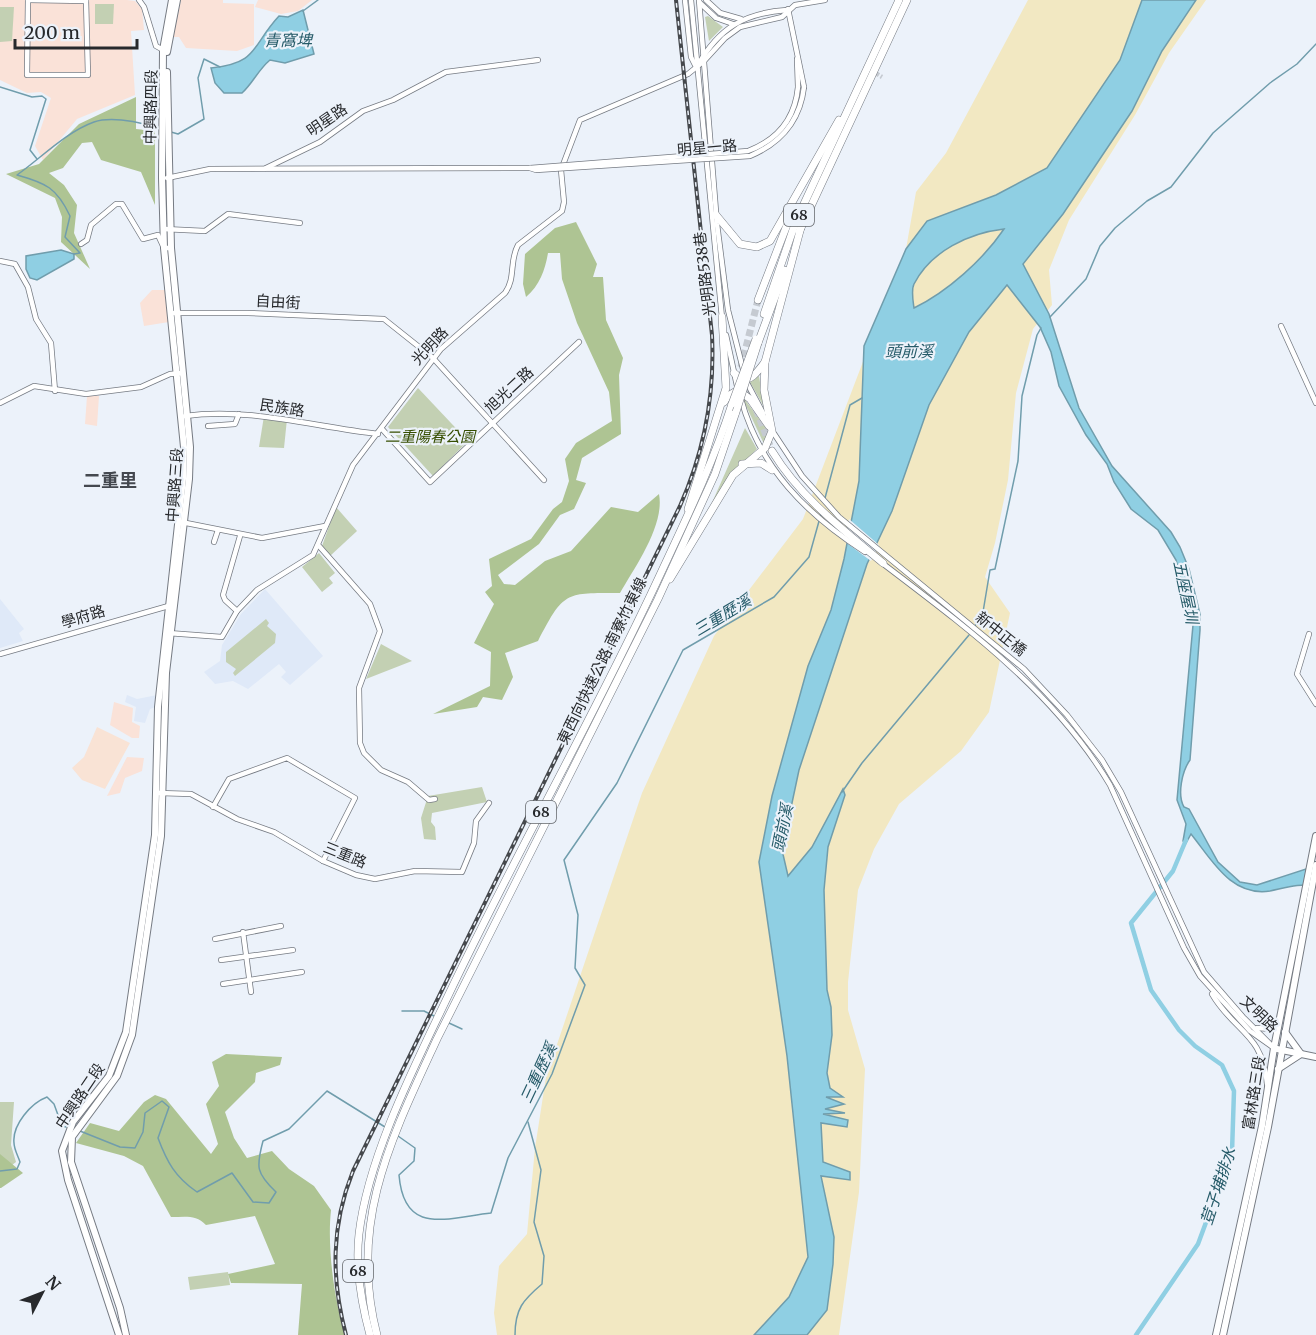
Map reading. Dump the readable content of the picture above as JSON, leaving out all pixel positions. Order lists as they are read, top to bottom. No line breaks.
{"streets":{"highway":["68","東西向快速公路 南寮竹東線"],"main road":["中興路四段","中興路三段","富林路三段","中興路二段"],"street":["明星路","明星一路","光明路538巷","自由街","光明路","旭光二路","民族路","學府路","新中正橋","三重路","文明路"]},"crossings":[["中興路四段","明星路"],["中興路四段","中興路三段"],["明星路","明星一路"],["明星路","中興路三段"],["明星一路","光明路"],["光明路538巷","光明路"],["光明路538巷","新中正橋"],["自由街","光明路"],["自由街","中興路三段"],["光明路","旭光二路"],["光明路","民族路"],["光明路","中興路三段"],["民族路","中興路三段"],["中興路三段","學府路"],["中興路三段","三重路"],["中興路三段","中興路二段"],["新中正橋","文明路"],["三重路","中興路二段"],["文明路","富林路三段"]],"districts":["二重里"],"water":["青窩埤","頭前溪","五座屋圳","三重歷溪","荳子埔排水"],"parks":["二重陽春公園"],"scale_bar":"200 m","north":"top right"}
